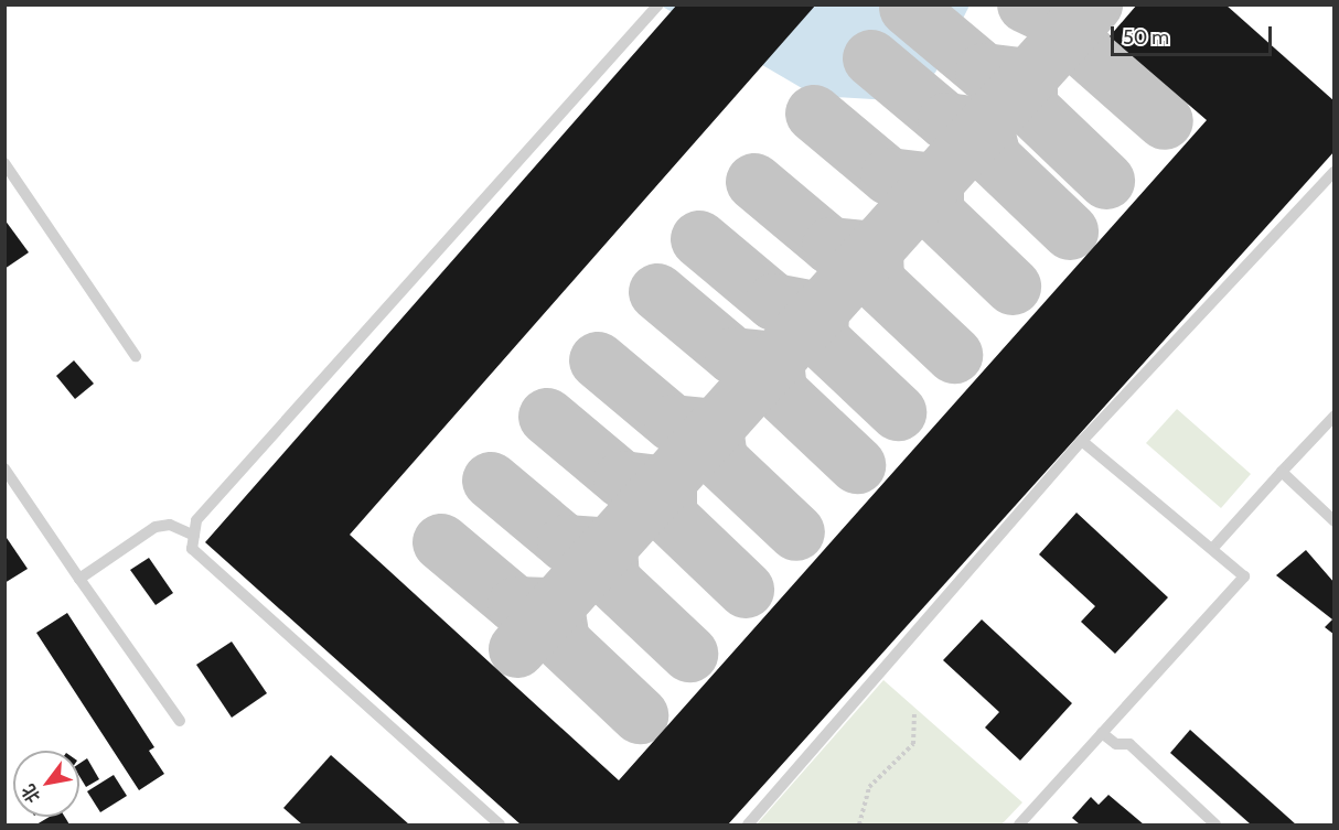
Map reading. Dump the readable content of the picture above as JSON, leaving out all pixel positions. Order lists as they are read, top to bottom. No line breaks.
{"scale_bar":"50 m","north":"bottom left"}
